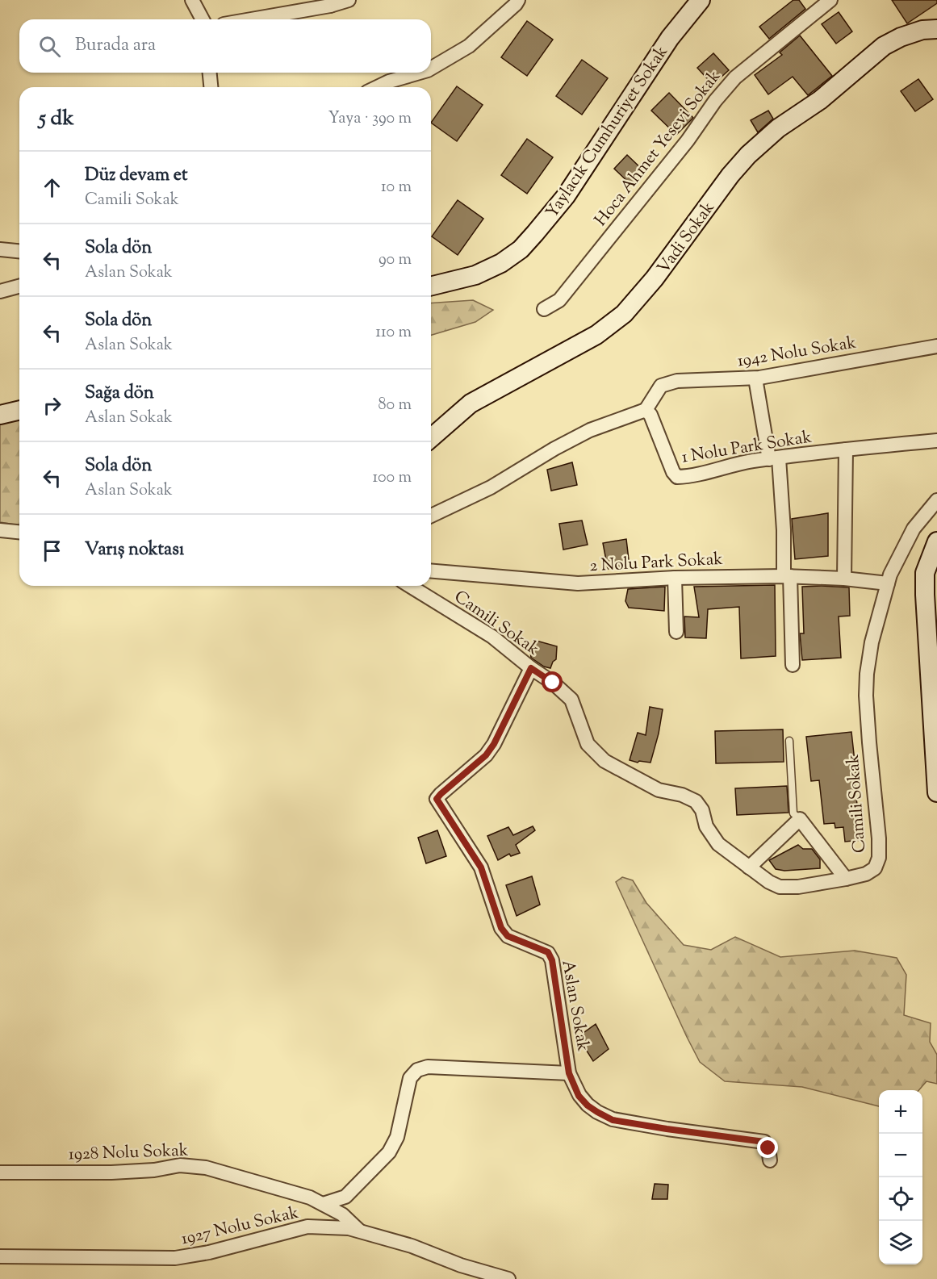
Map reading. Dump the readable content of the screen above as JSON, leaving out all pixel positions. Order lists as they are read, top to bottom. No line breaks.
{"streets":{"street":["Yaylacık Cumhuriyet Sokak","Hoca Ahmet Yesevi Sokak","Vadi Sokak","1942 Nolu Sokak","1 Nolu Park Sokak","2 Nolu Park Sokak","Camili Sokak","Aslan Sokak","1928 Nolu Sokak","1927 Nolu Sokak"]},"crossings":[["1942 Nolu Sokak","1 Nolu Park Sokak"],["2 Nolu Park Sokak","Camili Sokak"],["Camili Sokak","Aslan Sokak"],["1928 Nolu Sokak","1927 Nolu Sokak"]],"page":{"search":"Burada ara","heading":["5 dk","Yaya · 390 m"],"list":[["Düz devam et","Camili Sokak","10 m"],["Sola dön","Aslan Sokak","90 m"],["Sola dön","Aslan Sokak","110 m"],["Sağa dön","Aslan Sokak","80 m"],["Sola dön","Aslan Sokak","100 m"],"Varış noktası"],"map_buttons":["+","−"]}}
